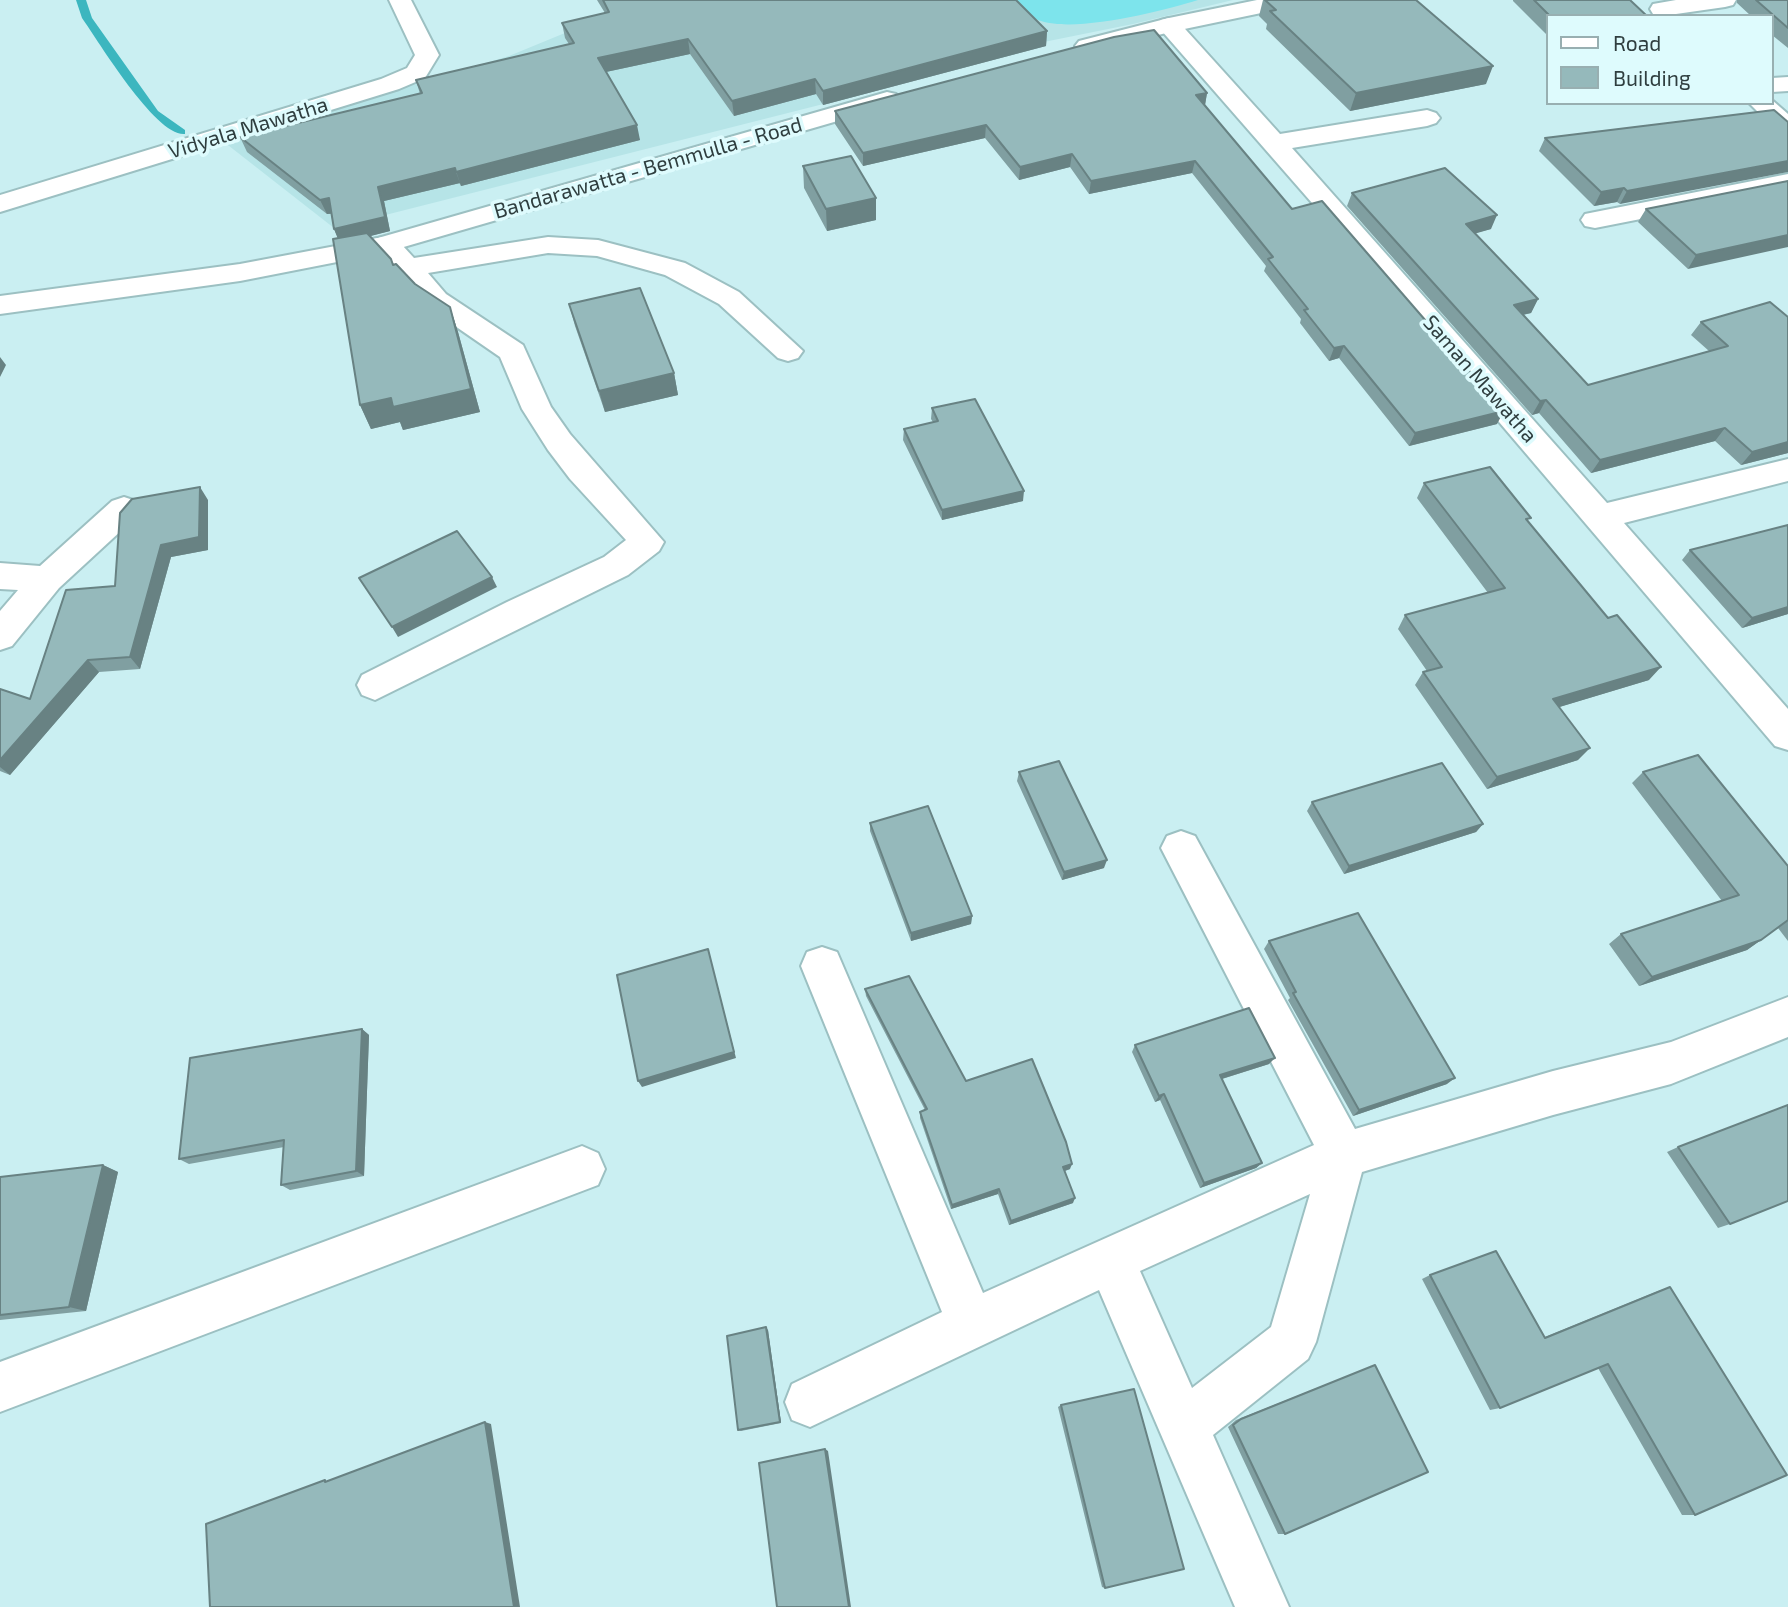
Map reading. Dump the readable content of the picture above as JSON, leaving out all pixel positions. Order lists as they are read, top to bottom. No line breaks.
{"streets":{"street":["Vidyala Mawatha","Bandarawatta - Bemmulla - Road","Saman Mawatha"]},"legend":["Road","Building"]}
